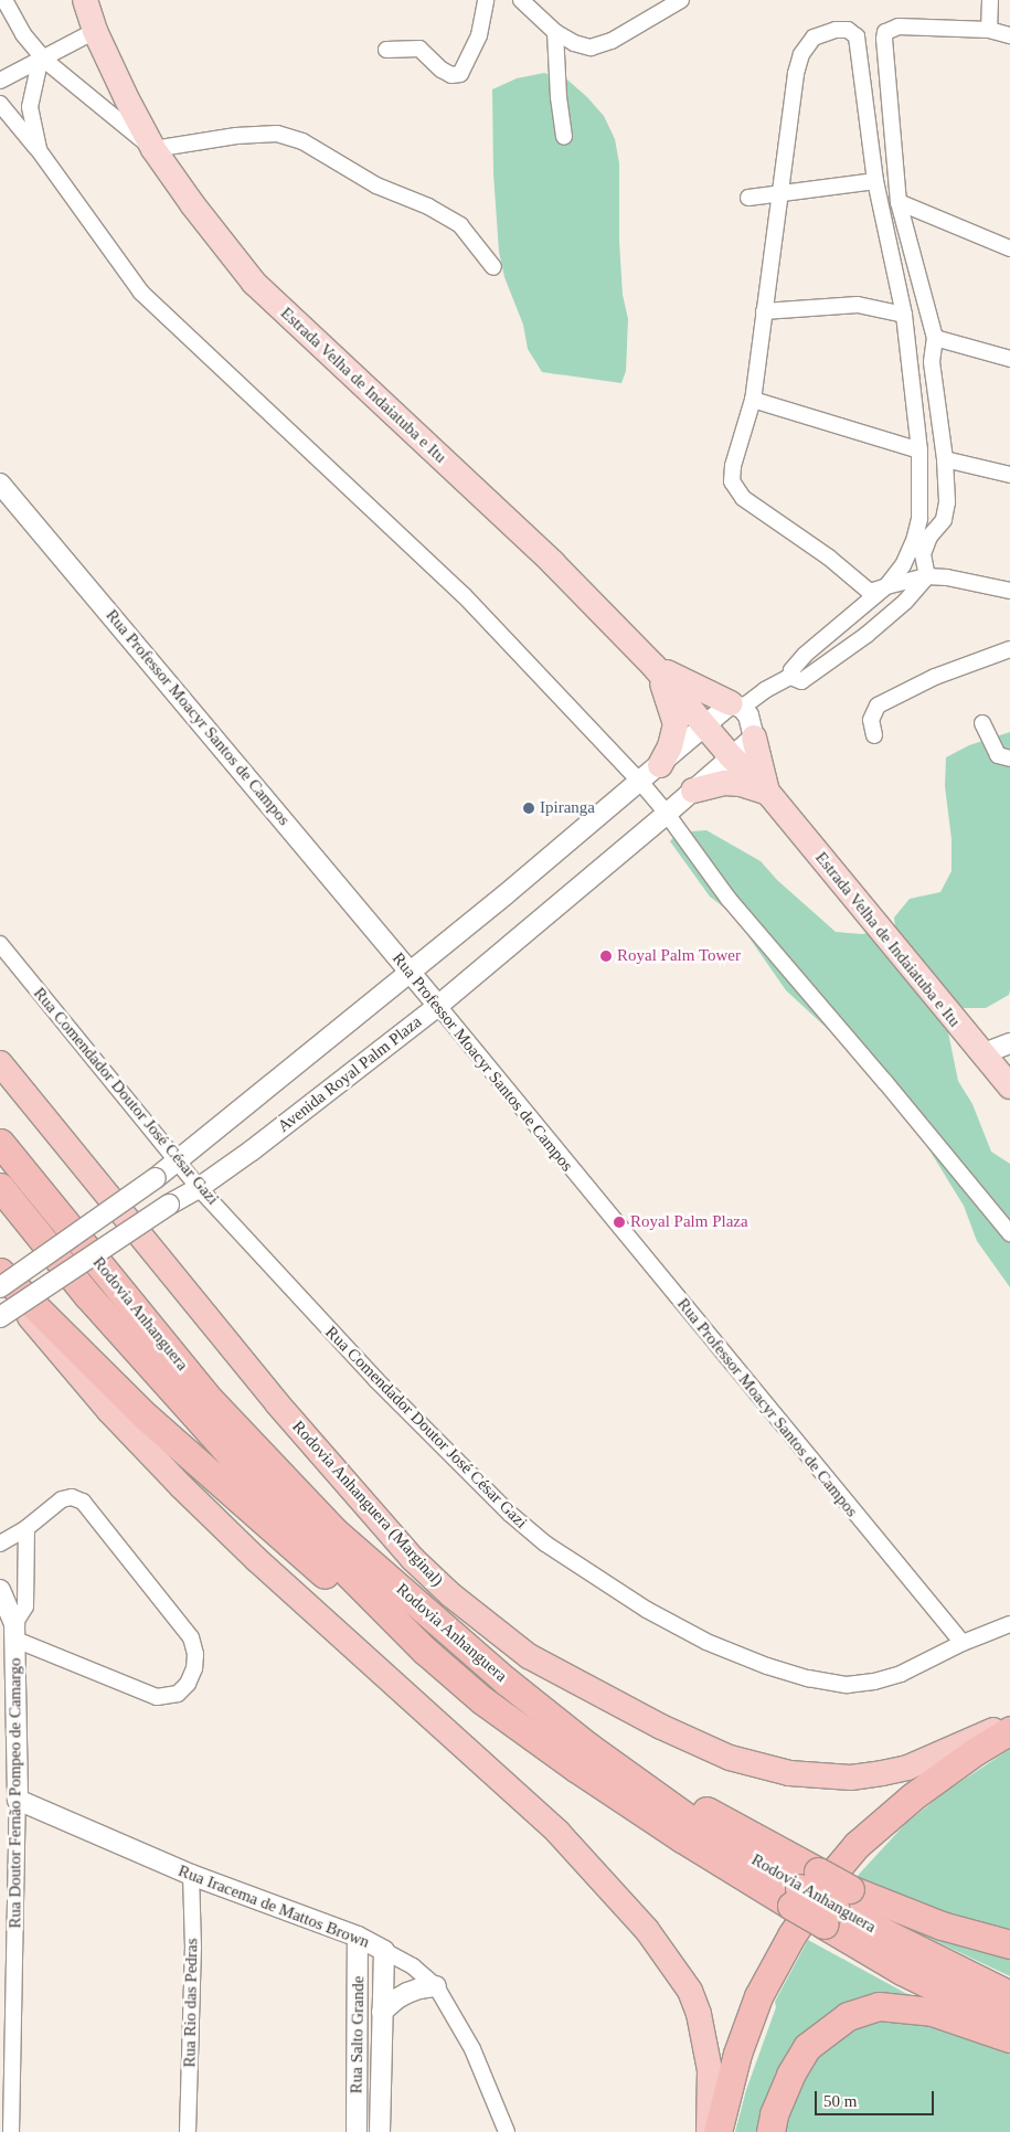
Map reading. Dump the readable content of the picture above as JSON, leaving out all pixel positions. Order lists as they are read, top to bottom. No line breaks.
{"streets":{"highway":["Rodovia Anhanguera","Rodovia Anhanguera (Marginal)"],"main road":["Estrada Velha de Indaiatuba e Itu"],"street":["Rua Professor Moacyr Santos de Campos","Avenida Royal Palm Plaza","Rua Comendador Doutor José César Gazi","Rua Doutor Fernão Pompeo de Camargo","Rua Iracema de Mattos Brown","Rua Rio das Pedras","Rua Salto Grande"]},"crossings":[["Estrada Velha de Indaiatuba e Itu","Avenida Royal Palm Plaza"],["Rua Professor Moacyr Santos de Campos","Avenida Royal Palm Plaza"],["Rua Professor Moacyr Santos de Campos","Rua Comendador Doutor José César Gazi"],["Avenida Royal Palm Plaza","Rua Comendador Doutor José César Gazi"],["Rua Doutor Fernão Pompeo de Camargo","Rua Iracema de Mattos Brown"],["Rua Iracema de Mattos Brown","Rua Rio das Pedras"],["Rua Iracema de Mattos Brown","Rua Salto Grande"]],"places":["Ipiranga","Royal Palm Tower","Royal Palm Plaza"],"scale_bar":"50 m"}
